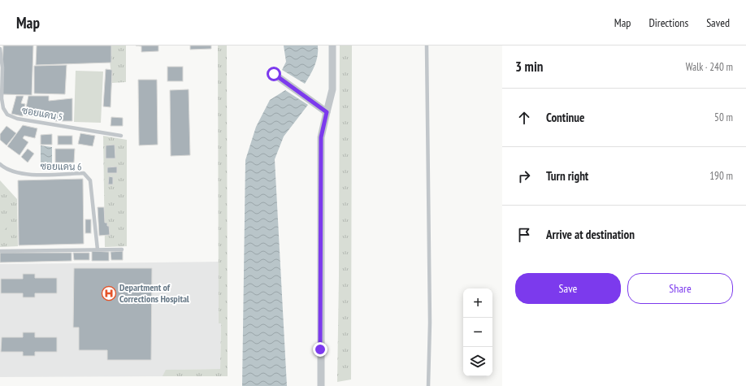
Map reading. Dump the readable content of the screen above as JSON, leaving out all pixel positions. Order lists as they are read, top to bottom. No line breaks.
{"streets":{"lane":["ซอยแดน 5","ซอยแดน 6"]},"places":{"hospital":["Department of Corrections Hospital"]},"page":{"header":"Map","nav":["Map","Directions","Saved"],"heading":["3 min","Walk · 240 m"],"list":[["Continue","50 m"],["Turn right","190 m"],"Arrive at destination"],"buttons":["Save","Share"],"map_buttons":["+","−"]}}
